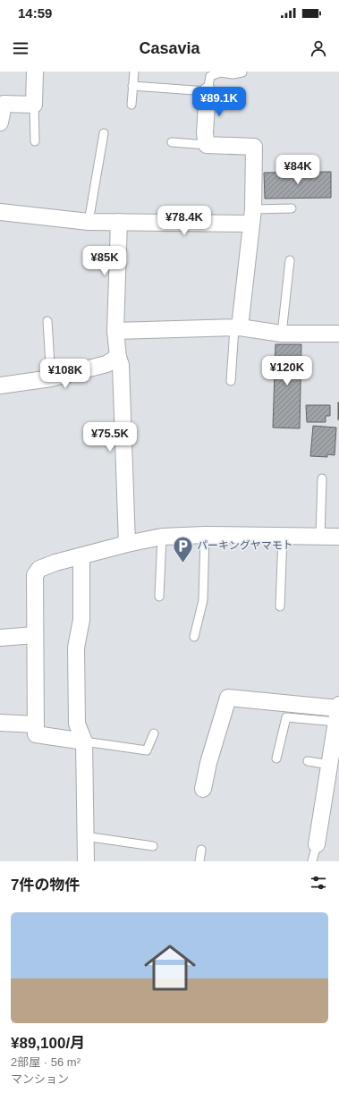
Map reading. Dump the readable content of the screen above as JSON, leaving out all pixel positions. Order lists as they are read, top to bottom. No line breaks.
{"places":{"parking":["パーキングヤマモト"]},"page":{"status":"14:59","header":"Casavia","price":["¥89.1K","¥84K","¥78.4K","¥85K","¥120K","¥108K","¥75.5K"],"heading":"7件の物件","list":[{"name":"¥89,100/月","note":"2部屋 · 56 m² · マンション"}]}}
